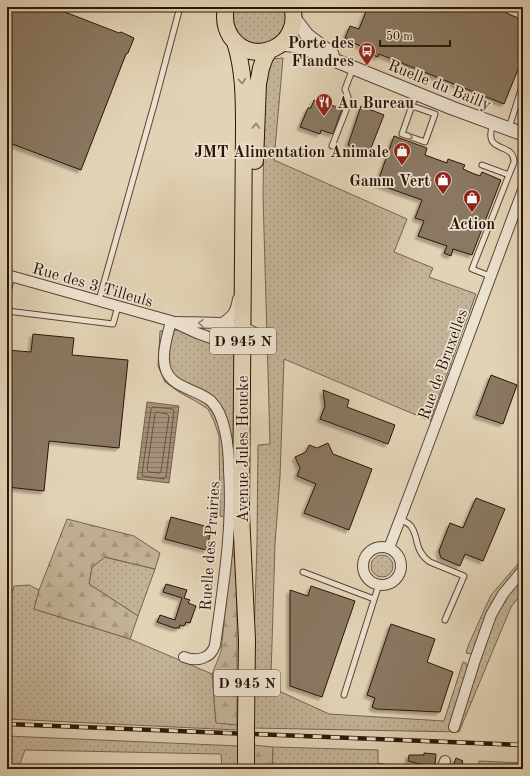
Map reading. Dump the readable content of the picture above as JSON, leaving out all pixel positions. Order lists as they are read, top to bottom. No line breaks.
{"streets":{"main road":["D 945 N","Avenue Jules Houcke"],"street":["Ruelle du Bailly","Rue des 3 Tilleuls","Rue de Bruxelles","Ruelle des Prairies"]},"crossings":[["Ruelle du Bailly","Avenue Jules Houcke"],["Rue des 3 Tilleuls","Avenue Jules Houcke"],["Rue des 3 Tilleuls","Ruelle des Prairies"]],"places":{"bus stop":["Porte des Flandres"],"restaurant":["Au Bureau"],"shop":["JMT Alimentation Animale","Gamm Vert","Action"]},"scale_bar":"50 m"}
